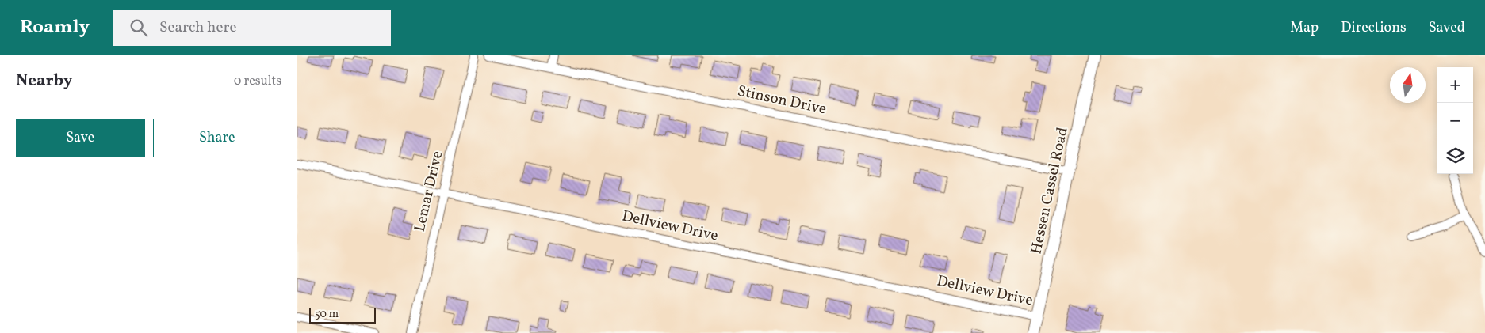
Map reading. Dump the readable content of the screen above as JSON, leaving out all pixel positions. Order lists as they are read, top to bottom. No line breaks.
{"streets":{"main road":["Hessen Cassel Road"],"street":["Stinson Drive","Lemar Drive","Dellview Drive"]},"crossings":[["Stinson Drive","Hessen Cassel Road"],["Hessen Cassel Road","Dellview Drive"],["Lemar Drive","Dellview Drive"]],"scale_bar":"50 m","north":"top","page":{"header":"Roamly","search":"Search here","nav":["Map","Directions","Saved"],"heading":["Nearby","0 results"],"map_buttons":["+","−"],"buttons":["Save","Share"],"scale":"50 m"}}
